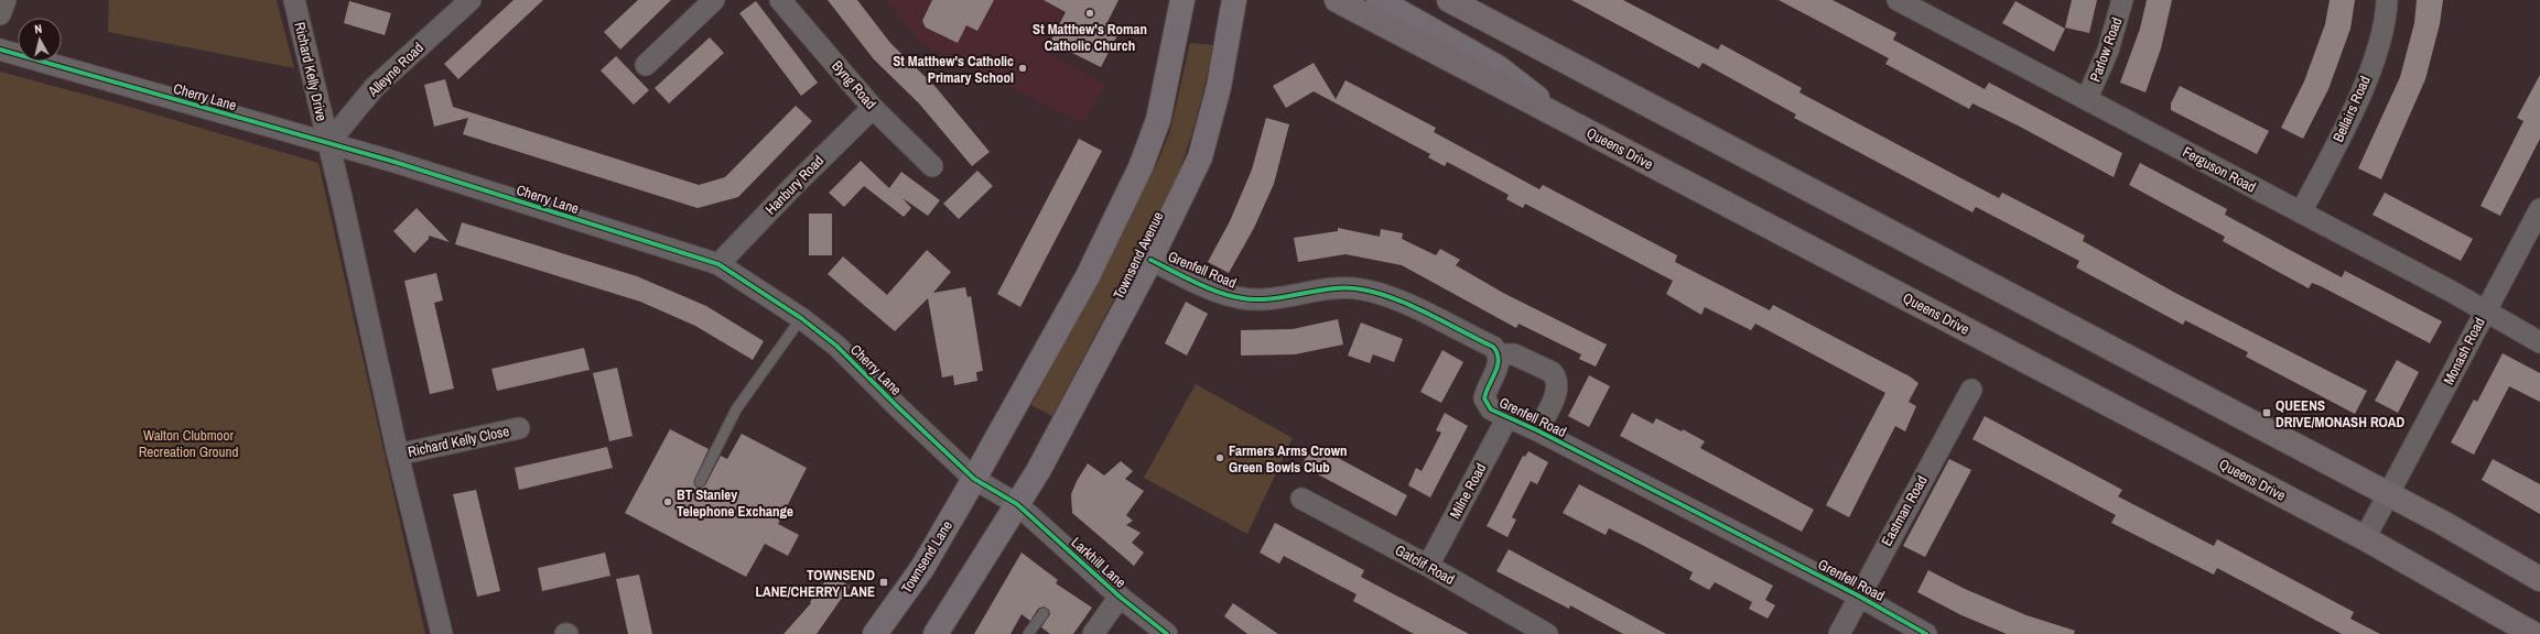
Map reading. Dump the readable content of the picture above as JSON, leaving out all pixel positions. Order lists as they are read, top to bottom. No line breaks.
{"streets":{"highway":["Queens Drive"],"main road":["Townsend Avenue","Townsend Lane"],"street":["Parlow Road","Alleyne Road","Richard Kelly Drive","Byng Road","Cherry Lane","Bellairs Road","Ferguson Road","Hanbury Road","Grenfell Road","Monash Road","Richard Kelly Close","Milne Road","Eastman Road","Larkhill Lane","Gatclif Road"]},"crossings":[["Parlow Road","Ferguson Road"],["Alleyne Road","Richard Kelly Drive"],["Alleyne Road","Cherry Lane"],["Richard Kelly Drive","Cherry Lane"],["Richard Kelly Drive","Richard Kelly Close"],["Byng Road","Hanbury Road"],["Cherry Lane","Hanbury Road"],["Cherry Lane","Townsend Avenue"],["Cherry Lane","Townsend Lane"],["Cherry Lane","Larkhill Lane"],["Bellairs Road","Ferguson Road"],["Queens Drive","Monash Road"],["Ferguson Road","Monash Road"],["Townsend Avenue","Grenfell Road"],["Townsend Avenue","Larkhill Lane"],["Grenfell Road","Milne Road"],["Grenfell Road","Eastman Road"],["Milne Road","Gatclif Road"]],"parks":["Walton Clubmoor Recreation Ground"],"places":{"other":["St Matthew's Roman Catholic Church","St Matthew's Catholic Primary School","Farmers Arms Crown Green Bowls Club","BT Stanley Telephone Exchange"],"transit":["QUEENS DRIVE/MONASH ROAD","TOWNSEND LANE/CHERRY LANE"]},"north":"top"}
